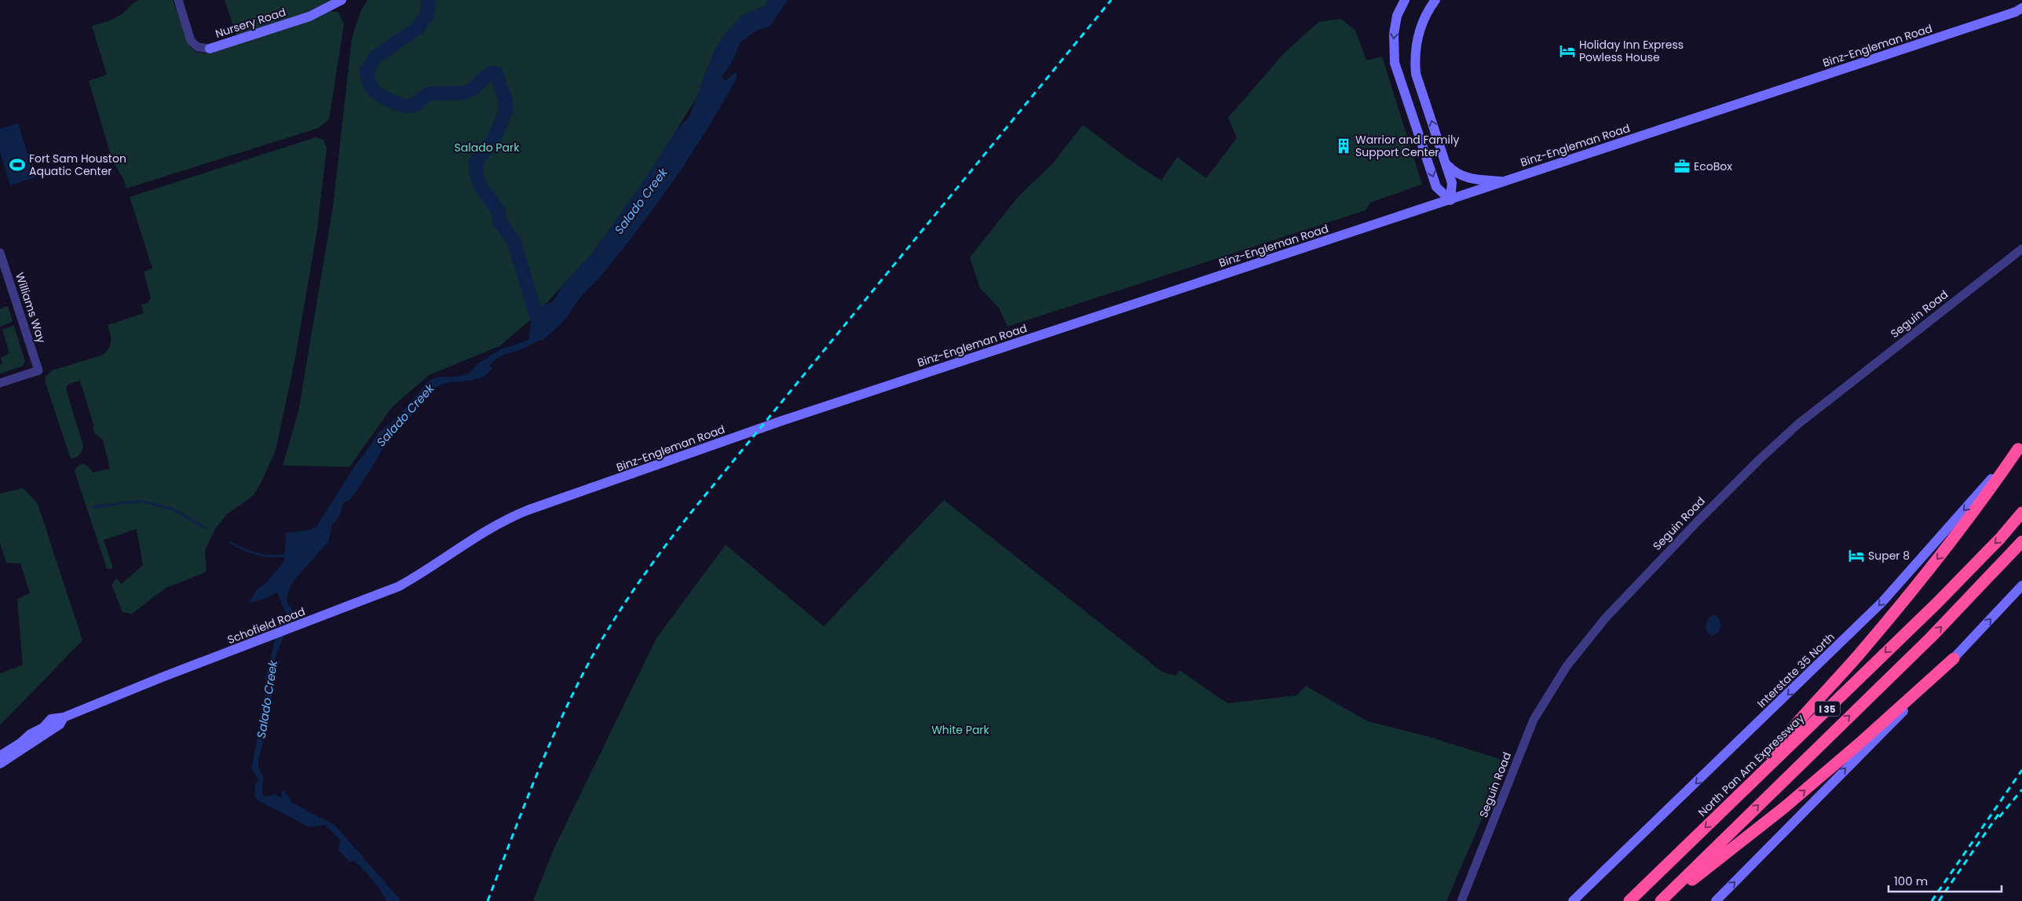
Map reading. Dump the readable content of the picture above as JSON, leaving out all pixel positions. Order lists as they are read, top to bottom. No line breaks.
{"streets":{"highway":["I 35","North Pan Am Expressway"],"street":["Nursery Road","Binz-Engleman Road","Williams Way","Seguin Road","Schofield Road","Interstate 35 North"]},"crossings":[["Binz-Engleman Road","Schofield Road"]],"one_way":["Interstate 35 North"],"water":["Salado Creek"],"parks":["Salado Park","White Park"],"places":{"hotel":["Holiday Inn Express Powless House","Super 8"],"building":["Warrior and Family Support Center"],"sports":["Fort Sam Houston Aquatic Center"],"office":["EcoBox"]},"scale_bar":"100 m"}
